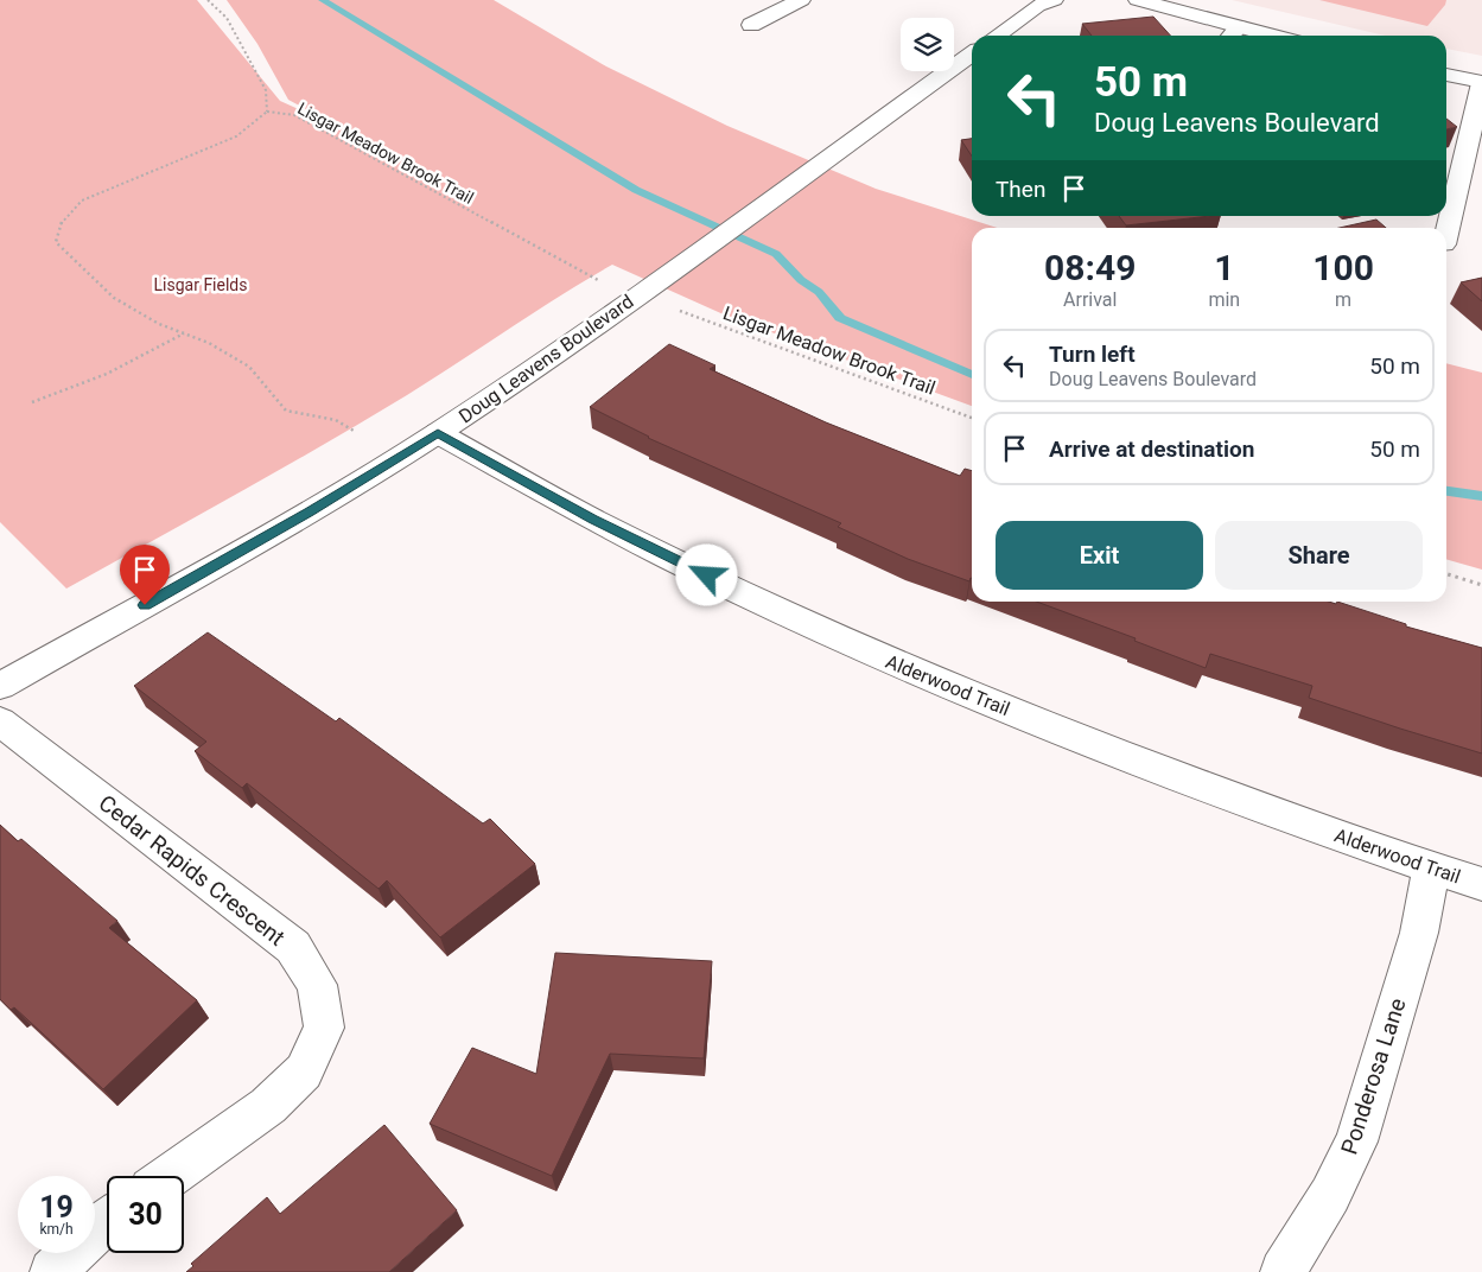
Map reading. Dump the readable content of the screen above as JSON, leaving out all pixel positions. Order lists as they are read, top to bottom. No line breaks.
{"streets":{"street":["Doug Leavens Boulevard","Alderwood Trail","Cedar Rapids Crescent","Ponderosa Lane"],"path":["Lisgar Meadow Brook Trail"]},"crossings":[["Doug Leavens Boulevard","Alderwood Trail"],["Alderwood Trail","Ponderosa Lane"]],"parks":["Lisgar Fields"],"page":{"turn":["50 m","Doug Leavens Boulevard"],"then":"Then","eta":["08:49","Arrival","1","min","100","m"],"list":[{"name":"Turn left","note":"Doug Leavens Boulevard","value":"50 m"},{"name":"Arrive at destination","value":"50 m"}],"buttons":["Exit","Share"],"speed":"19 km/h","limit":"30"}}
